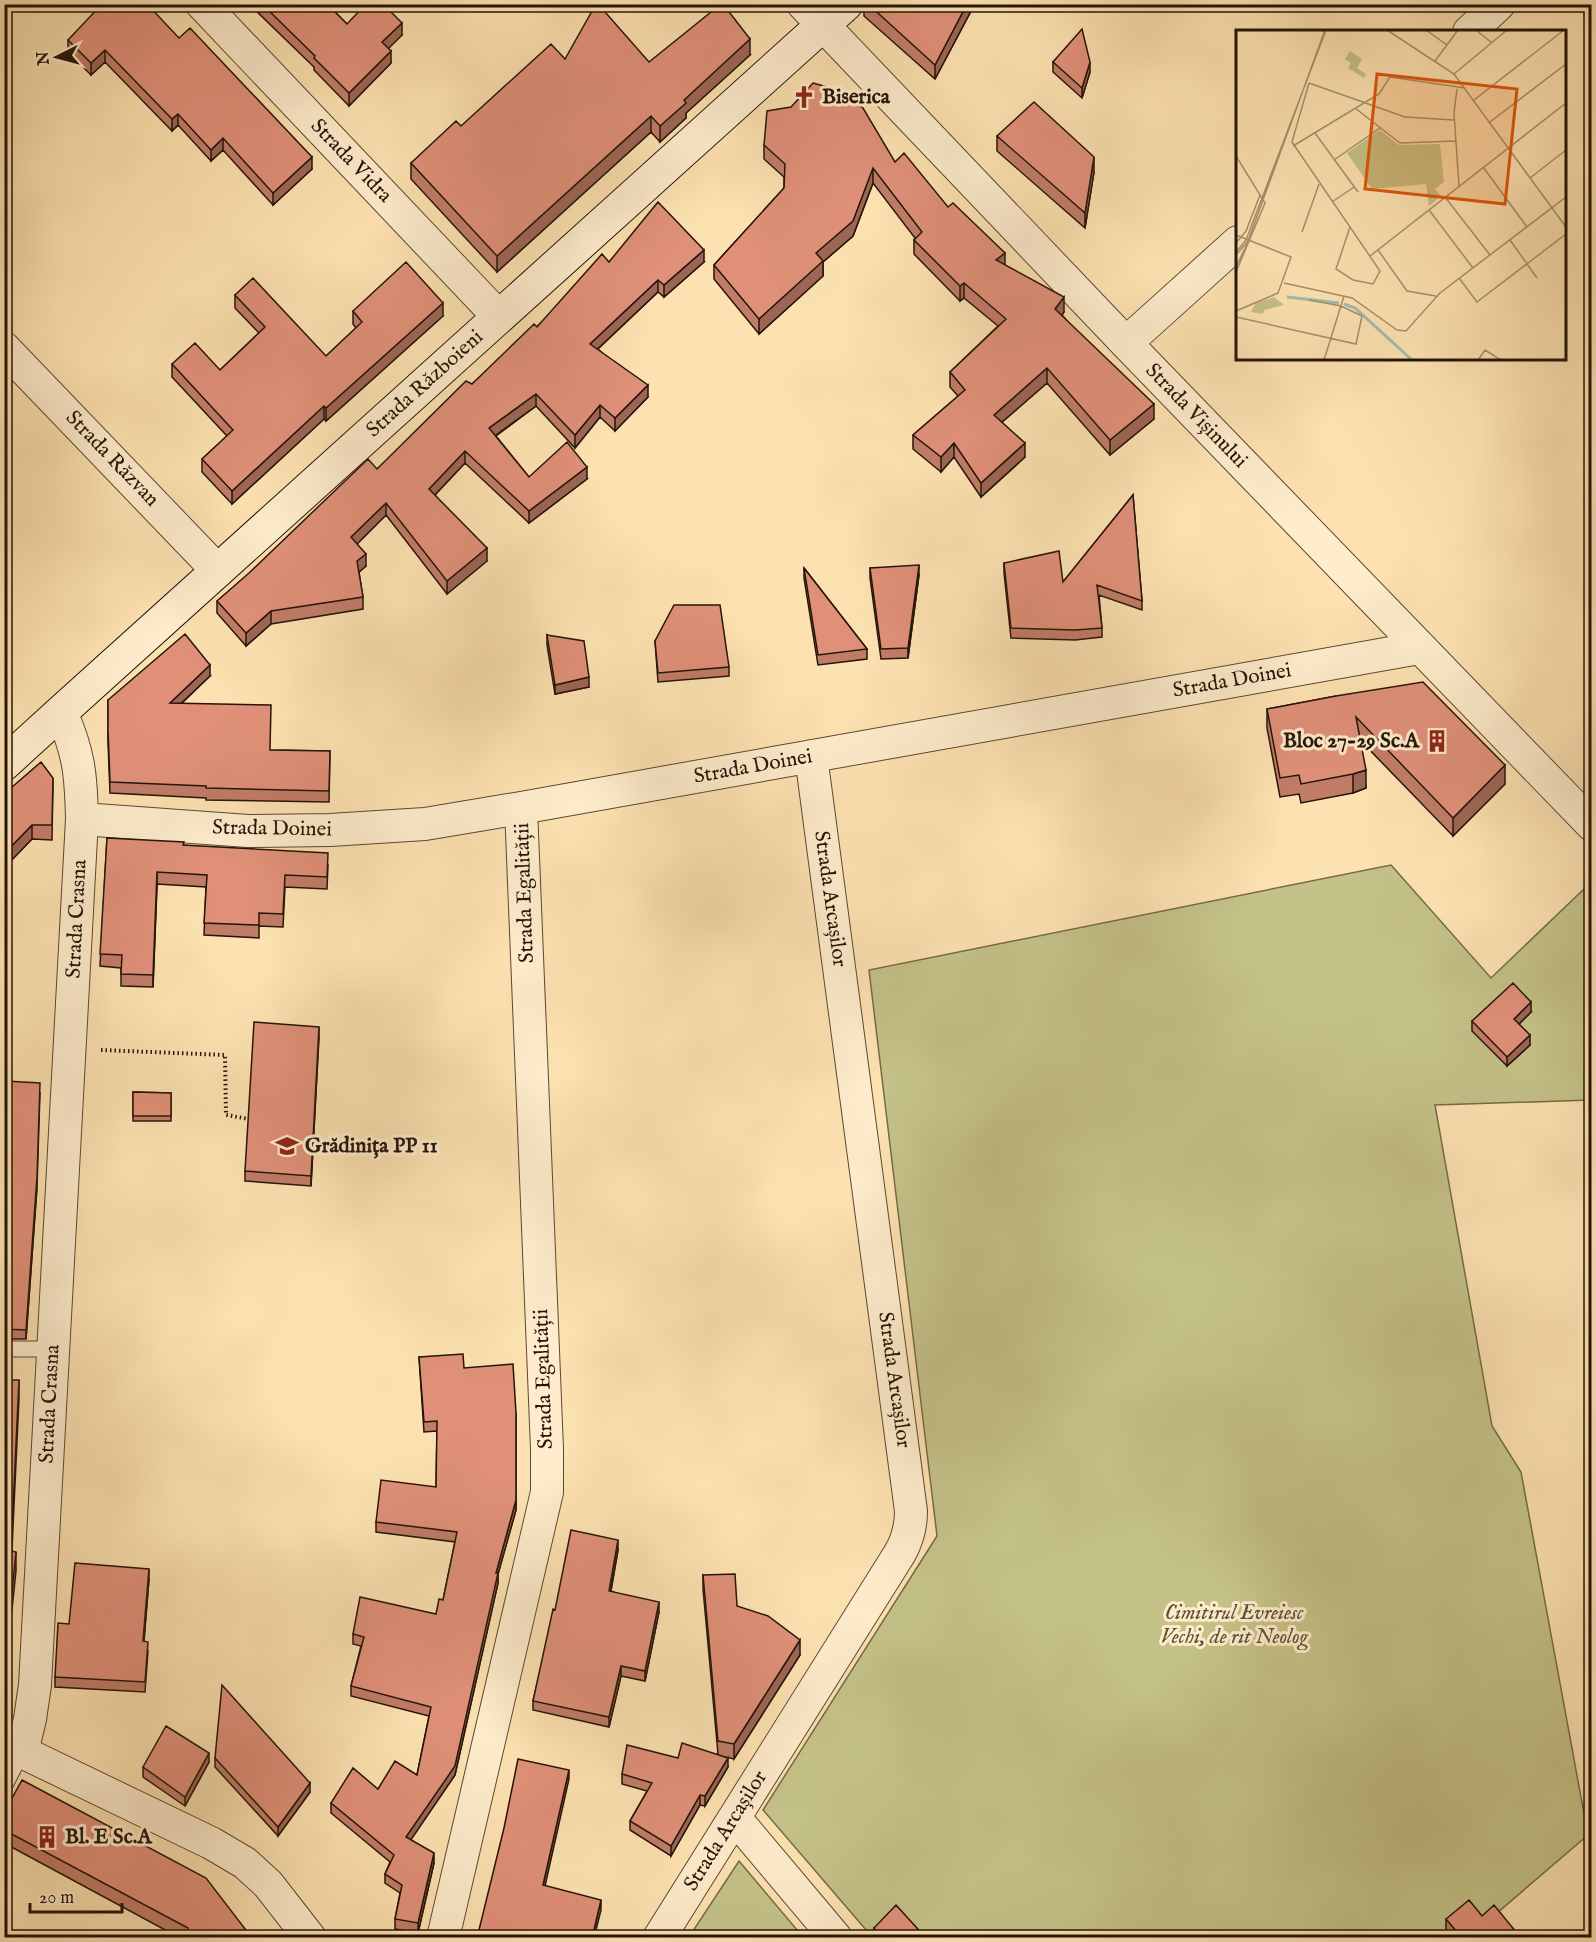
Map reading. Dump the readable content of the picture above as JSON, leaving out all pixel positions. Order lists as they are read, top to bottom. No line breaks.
{"streets":{"street":["Strada Vidra","Strada Războieni","Strada Vișinului","Strada Răzvan","Strada Doinei","Strada Egalității","Strada Arcașilor","Strada Crasna"]},"crossings":[["Strada Vidra","Strada Războieni"],["Strada Războieni","Strada Vișinului"],["Strada Războieni","Strada Răzvan"],["Strada Războieni","Strada Crasna"],["Strada Vișinului","Strada Doinei"],["Strada Doinei","Strada Egalității"],["Strada Doinei","Strada Arcașilor"],["Strada Doinei","Strada Crasna"]],"parks":["Cimitirul Evreiesc Vechi, de rit Neolog"],"places":{"church":["Biserica"],"building":["Bloc 27-29 Sc.A","Bl. E Sc.A"],"school or university":["Grădinița PP 11"]},"scale_bar":"20 m","north":"left"}
